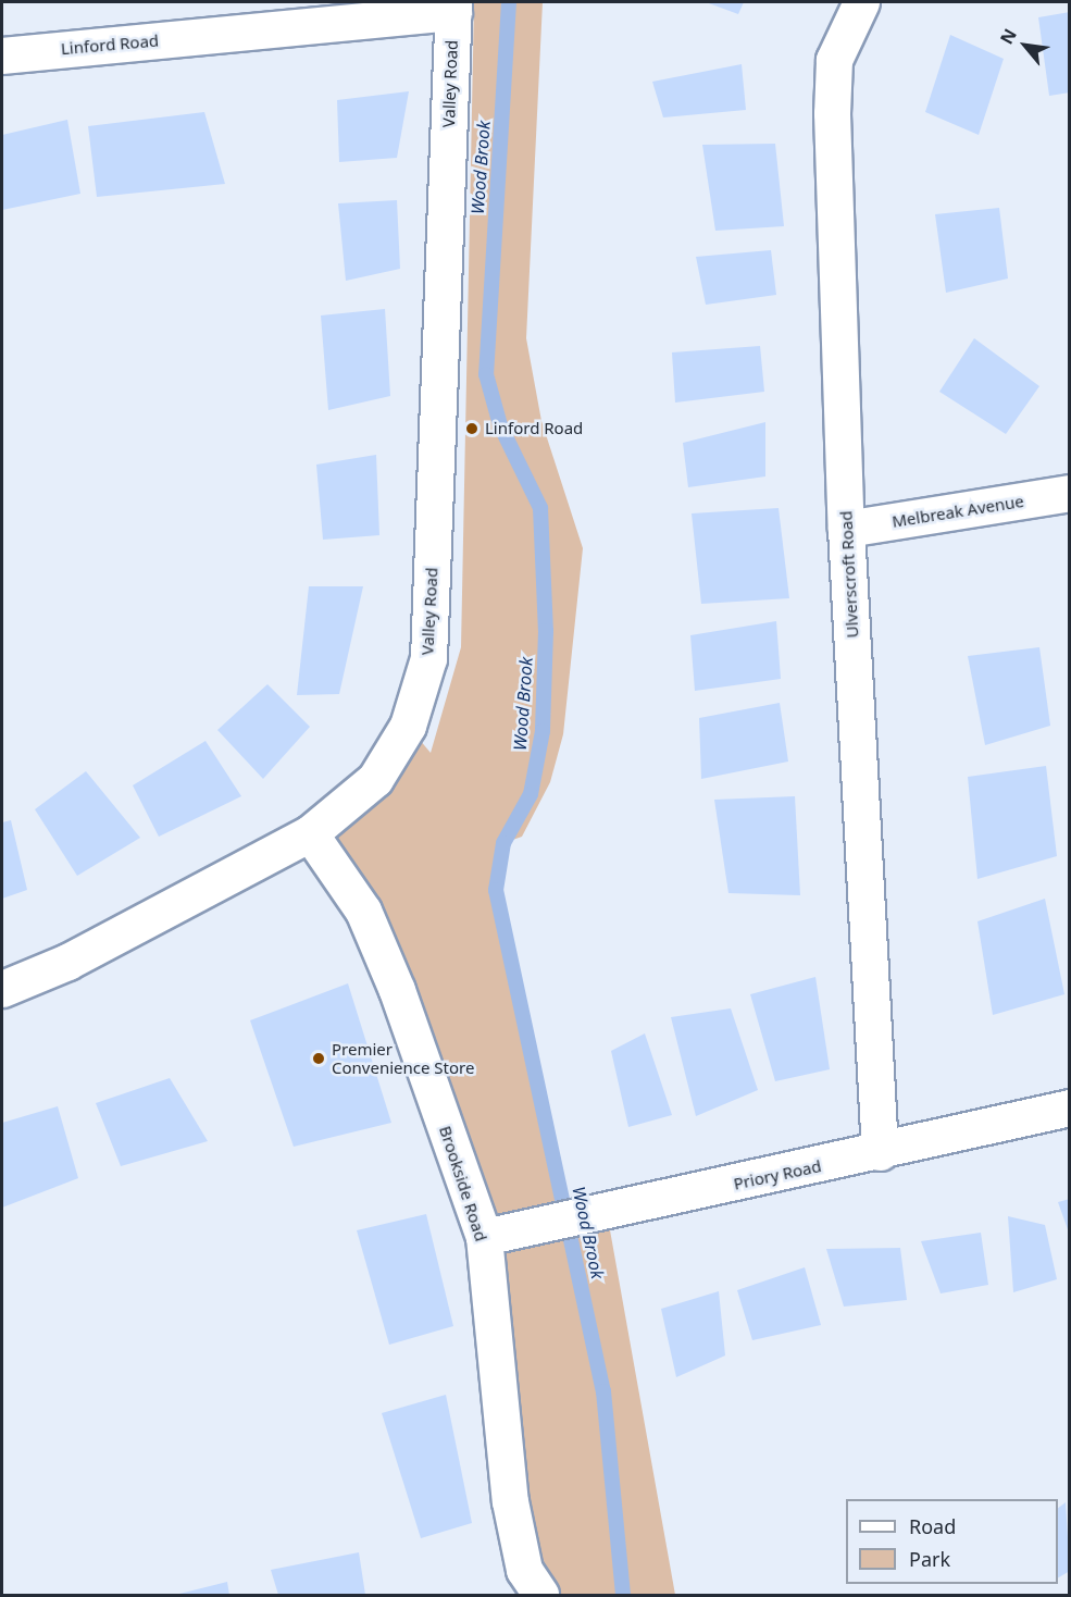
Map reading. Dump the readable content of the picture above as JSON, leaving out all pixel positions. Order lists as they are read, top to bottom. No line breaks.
{"streets":{"street":["Linford Road","Valley Road","Melbreak Avenue","Ulverscroft Road","Priory Road","Brookside Road"]},"crossings":[["Linford Road","Valley Road"],["Valley Road","Brookside Road"],["Melbreak Avenue","Ulverscroft Road"],["Ulverscroft Road","Priory Road"],["Priory Road","Brookside Road"]],"water":["Wood Brook"],"places":["Linford Road","Premier Convenience Store"],"legend":["Road","Park"],"north":"top left"}
